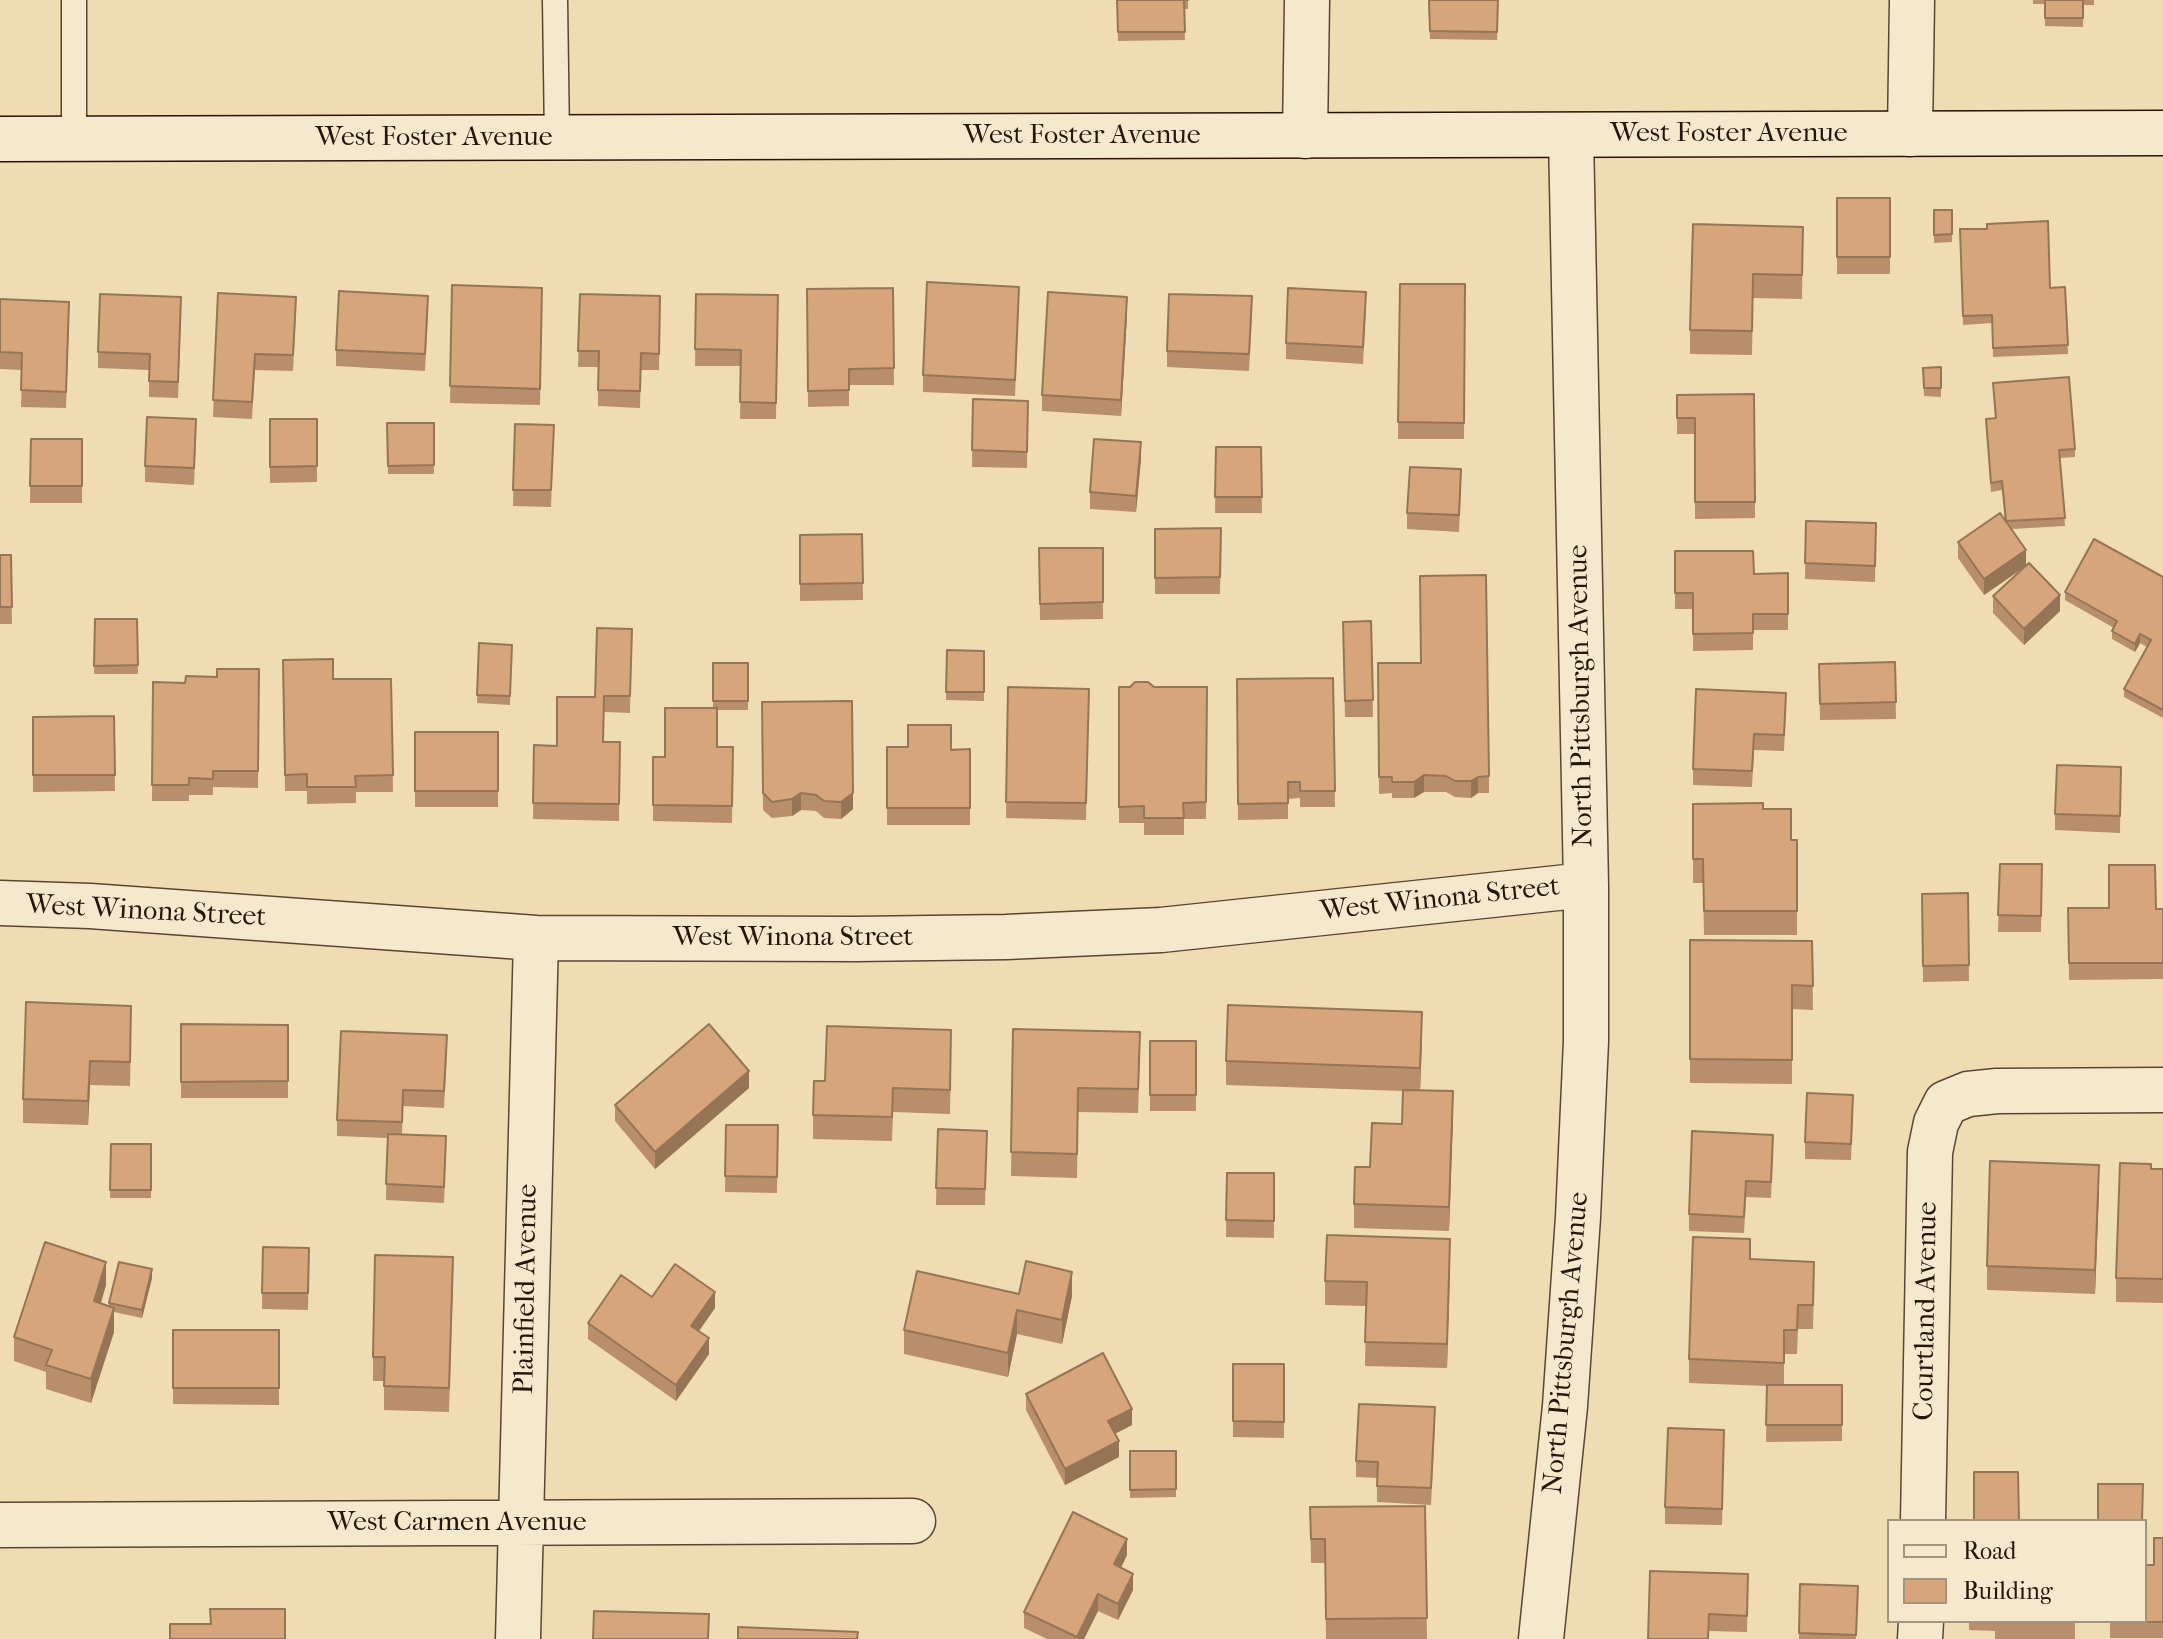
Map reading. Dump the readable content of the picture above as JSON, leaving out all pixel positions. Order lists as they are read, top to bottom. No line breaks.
{"streets":{"street":["West Foster Avenue","North Pittsburgh Avenue","West Winona Street","Plainfield Avenue","Courtland Avenue","West Carmen Avenue"]},"crossings":[["West Foster Avenue","North Pittsburgh Avenue"],["North Pittsburgh Avenue","West Winona Street"],["West Winona Street","Plainfield Avenue"],["Plainfield Avenue","West Carmen Avenue"]],"legend":["Road","Building"]}
